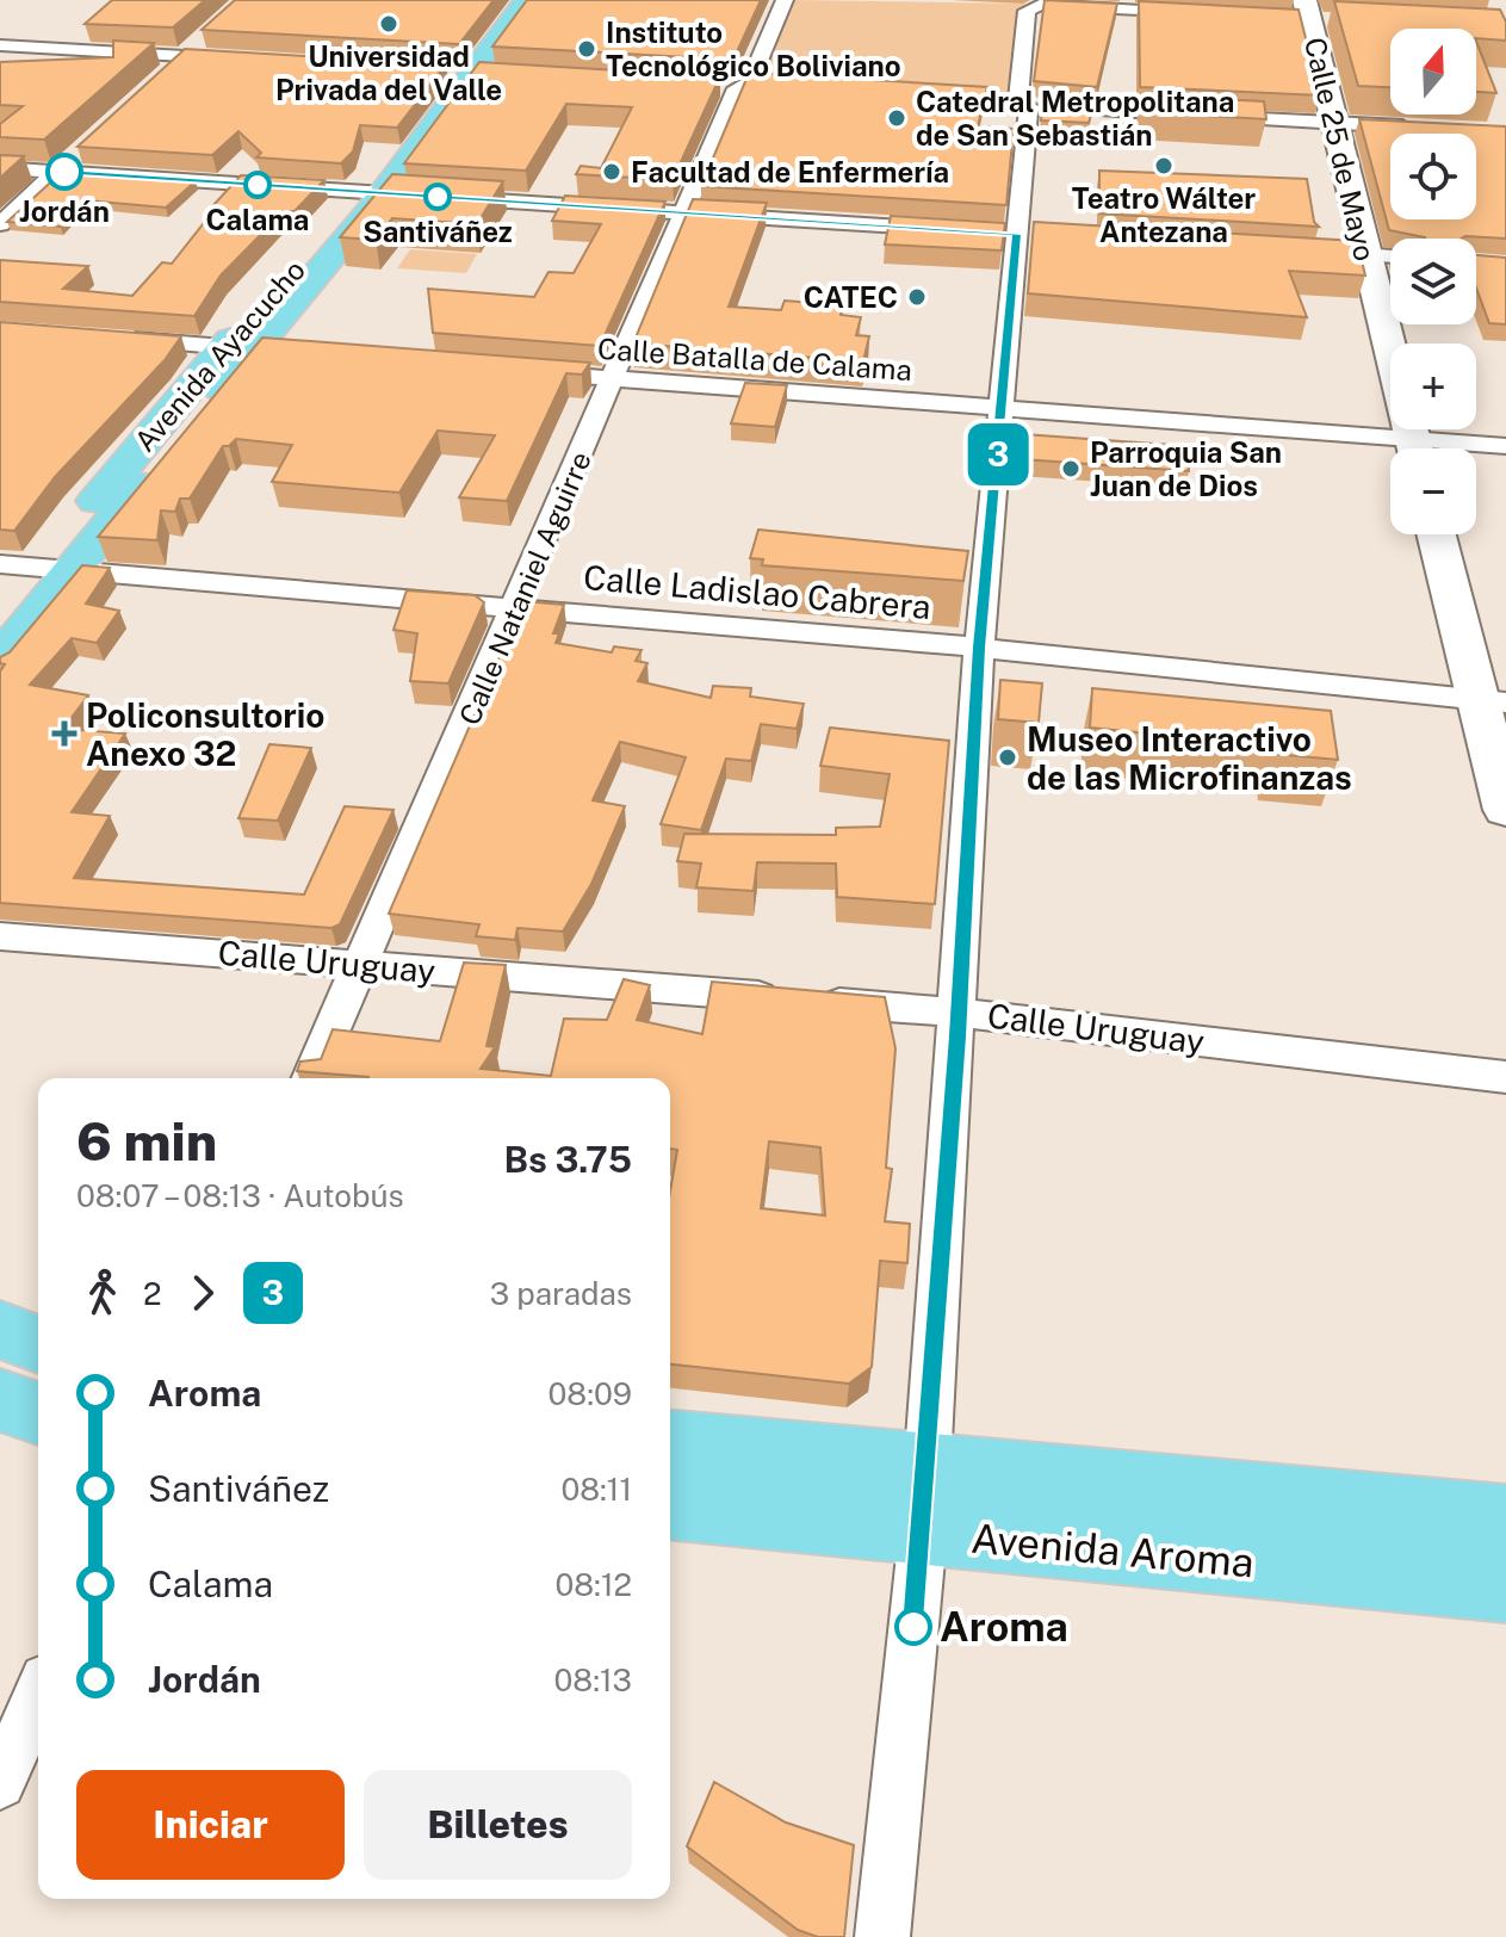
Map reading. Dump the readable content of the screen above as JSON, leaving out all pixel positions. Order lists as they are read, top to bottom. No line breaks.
{"streets":{"main road":["Calle 25 de Mayo","Avenida Ayacucho","Avenida Aroma"],"street":["Calle Batalla de Calama","Calle Nataniel Aguirre","Calle Ladislao Cabrera","Calle Uruguay"]},"crossings":[["Avenida Ayacucho","Calle Ladislao Cabrera"],["Calle Batalla de Calama","Calle Nataniel Aguirre"],["Calle Nataniel Aguirre","Calle Ladislao Cabrera"],["Calle Nataniel Aguirre","Calle Uruguay"]],"places":{"other":["Universidad Privada del Valle","Instituto Tecnológico Boliviano","Catedral Metropolitana de San Sebastián","Teatro Wálter Antezana","Jordán","Facultad de Enfermería","Calama","Santiváñez","CATEC","Parroquia San Juan de Dios","Museo Interactivo de las Microfinanzas","Aroma"],"health":["Policonsultorio Anexo 32"]},"lines":["bus line 3"],"north":"top","page":{"on_map":"3","map_buttons":["+","−"],"heading":["6 min","08:07 – 08:13 · Autobús","Bs 3.75"],"legs":["2","3","3 paradas"],"list":[{"name":"Aroma","value":"08:09"},{"name":"Santiváñez","value":"08:11"},{"name":"Calama","value":"08:12"},{"name":"Jordán","value":"08:13"}],"buttons":["Iniciar","Billetes"]}}
